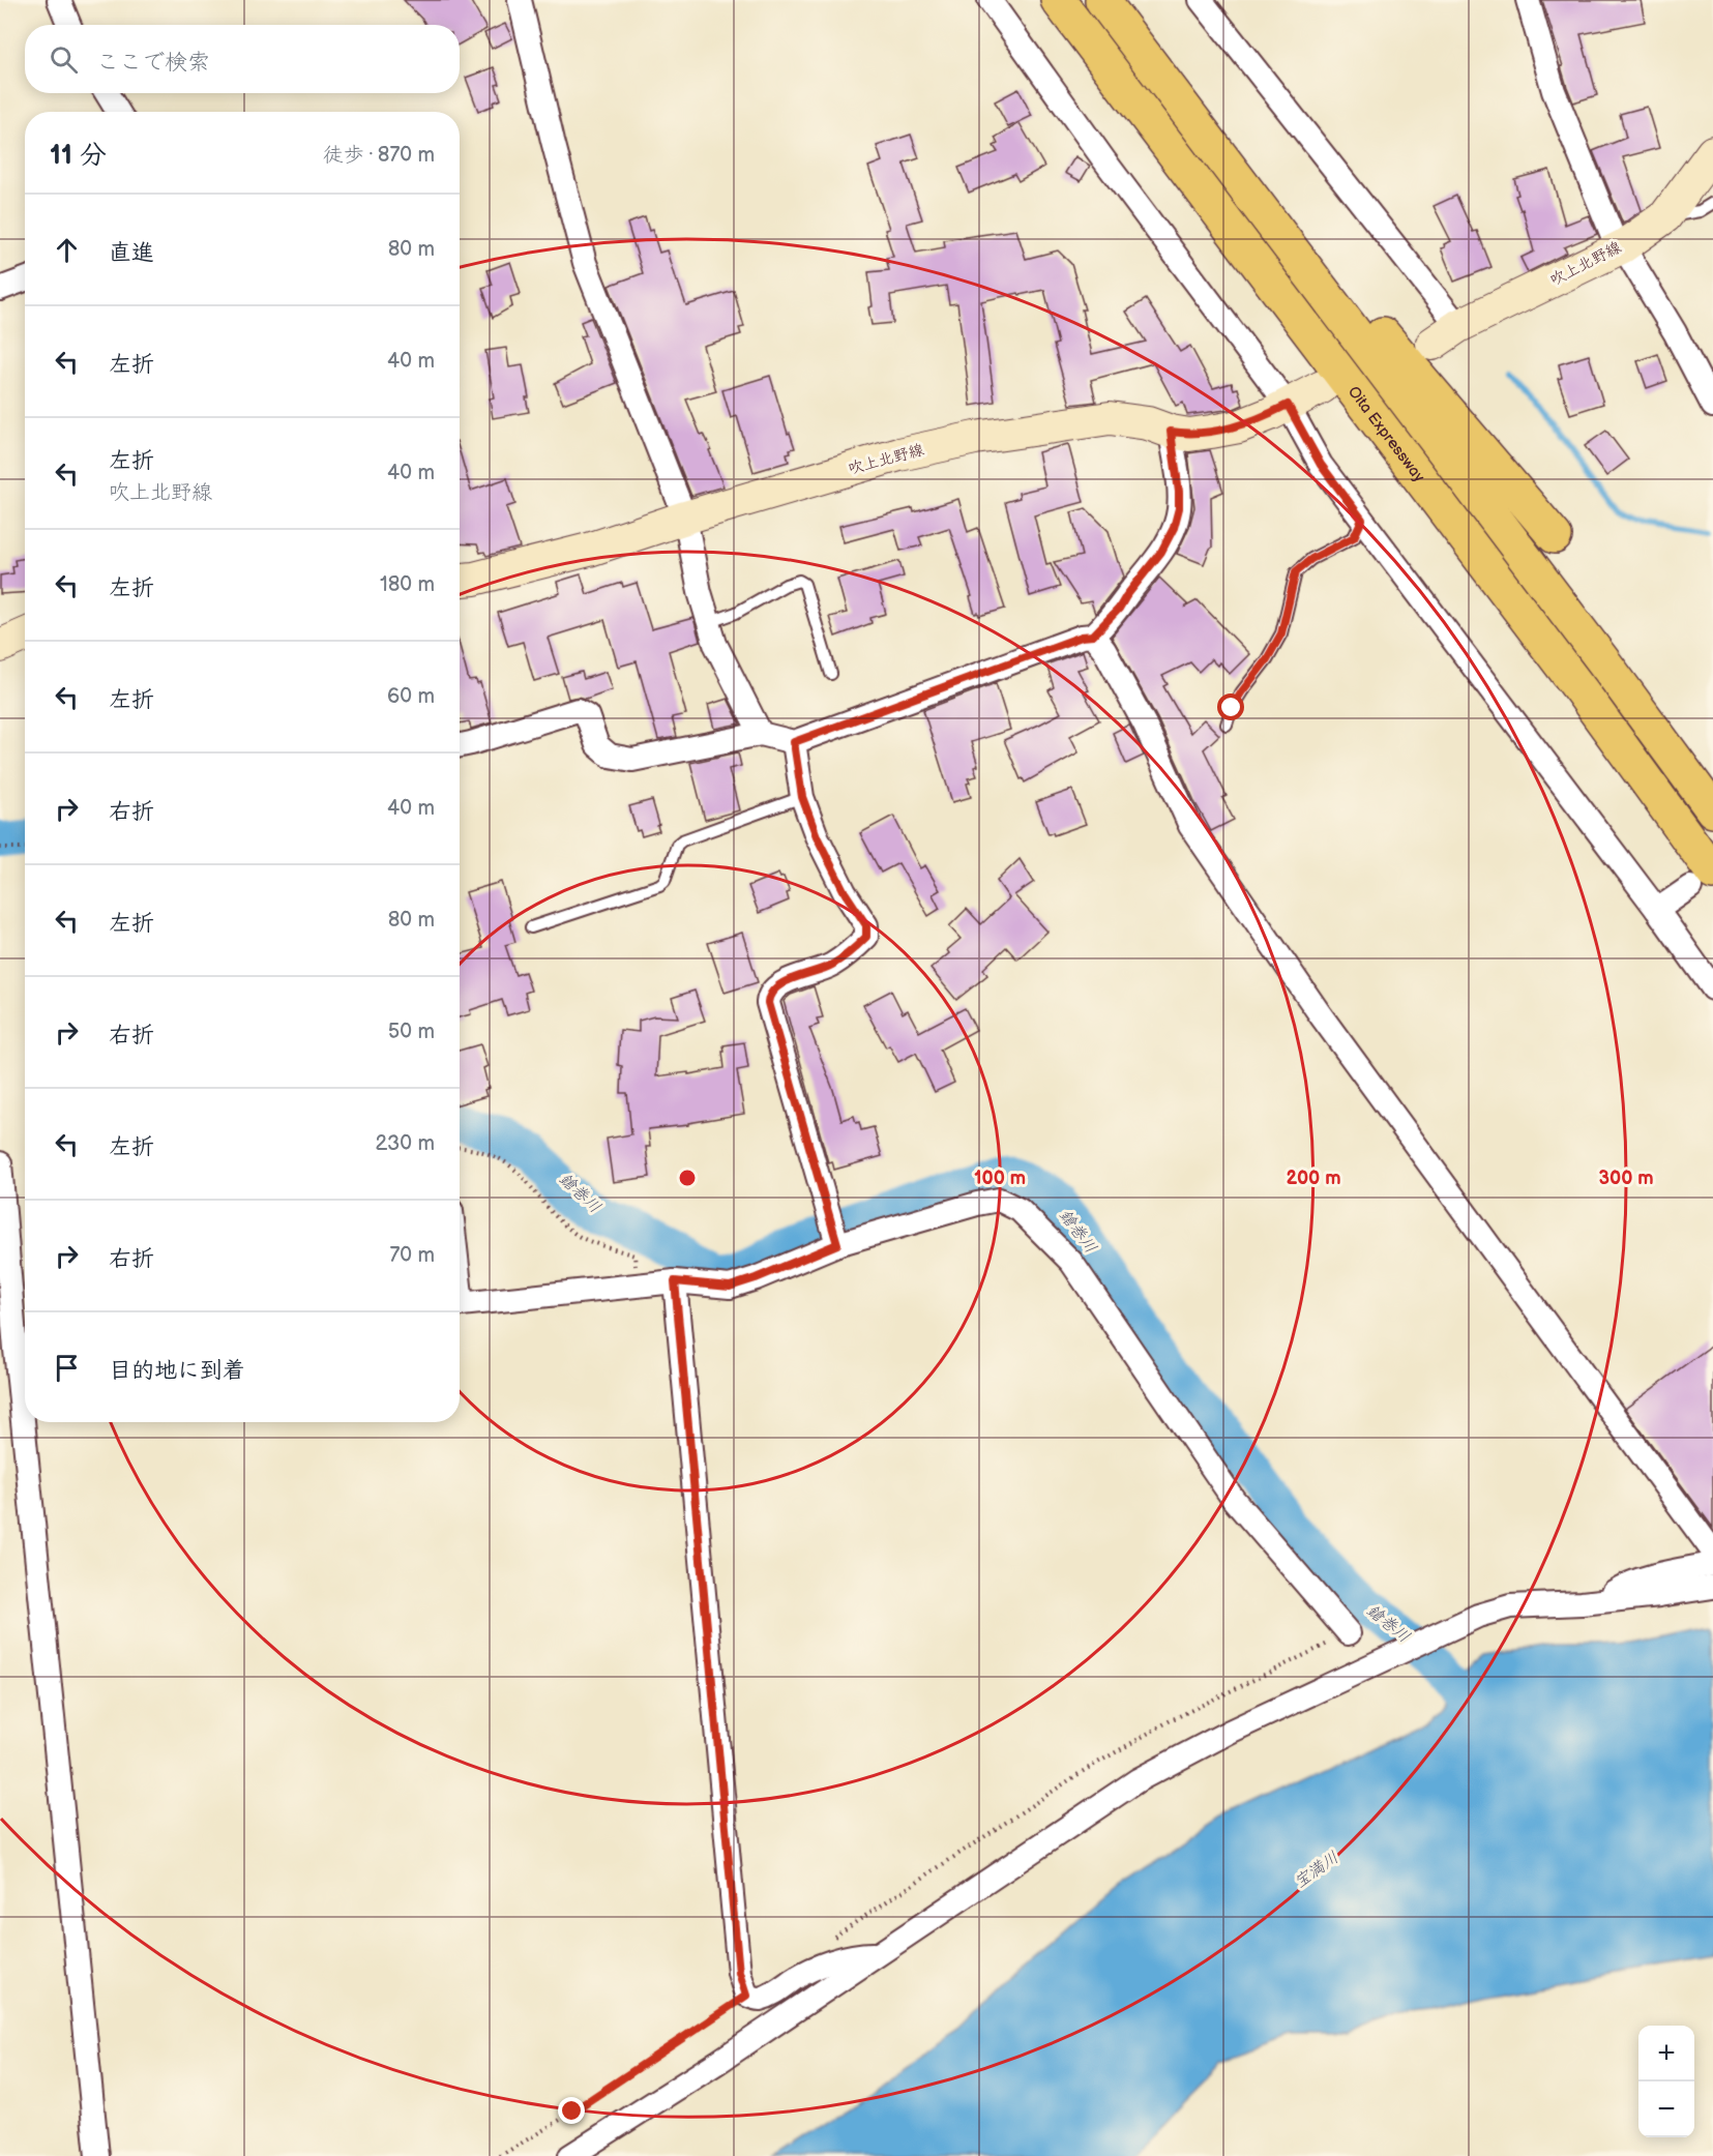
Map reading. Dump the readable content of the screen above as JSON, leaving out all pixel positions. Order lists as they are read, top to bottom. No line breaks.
{"streets":{"highway":["Oita Expressway"],"main road":["吹上北野線"]},"water":["鎗巻川","宝満川"],"page":{"search":"ここで検索","heading":["11 分","徒歩 · 870 m"],"list":[["直進","80 m"],["左折","40 m"],["左折","吹上北野線","40 m"],["左折","180 m"],["左折","60 m"],["右折","40 m"],["左折","80 m"],["右折","50 m"],["左折","230 m"],["右折","70 m"],"目的地に到着"],"map_buttons":["+","−"]},"rings":["100 m","200 m","300 m"]}
